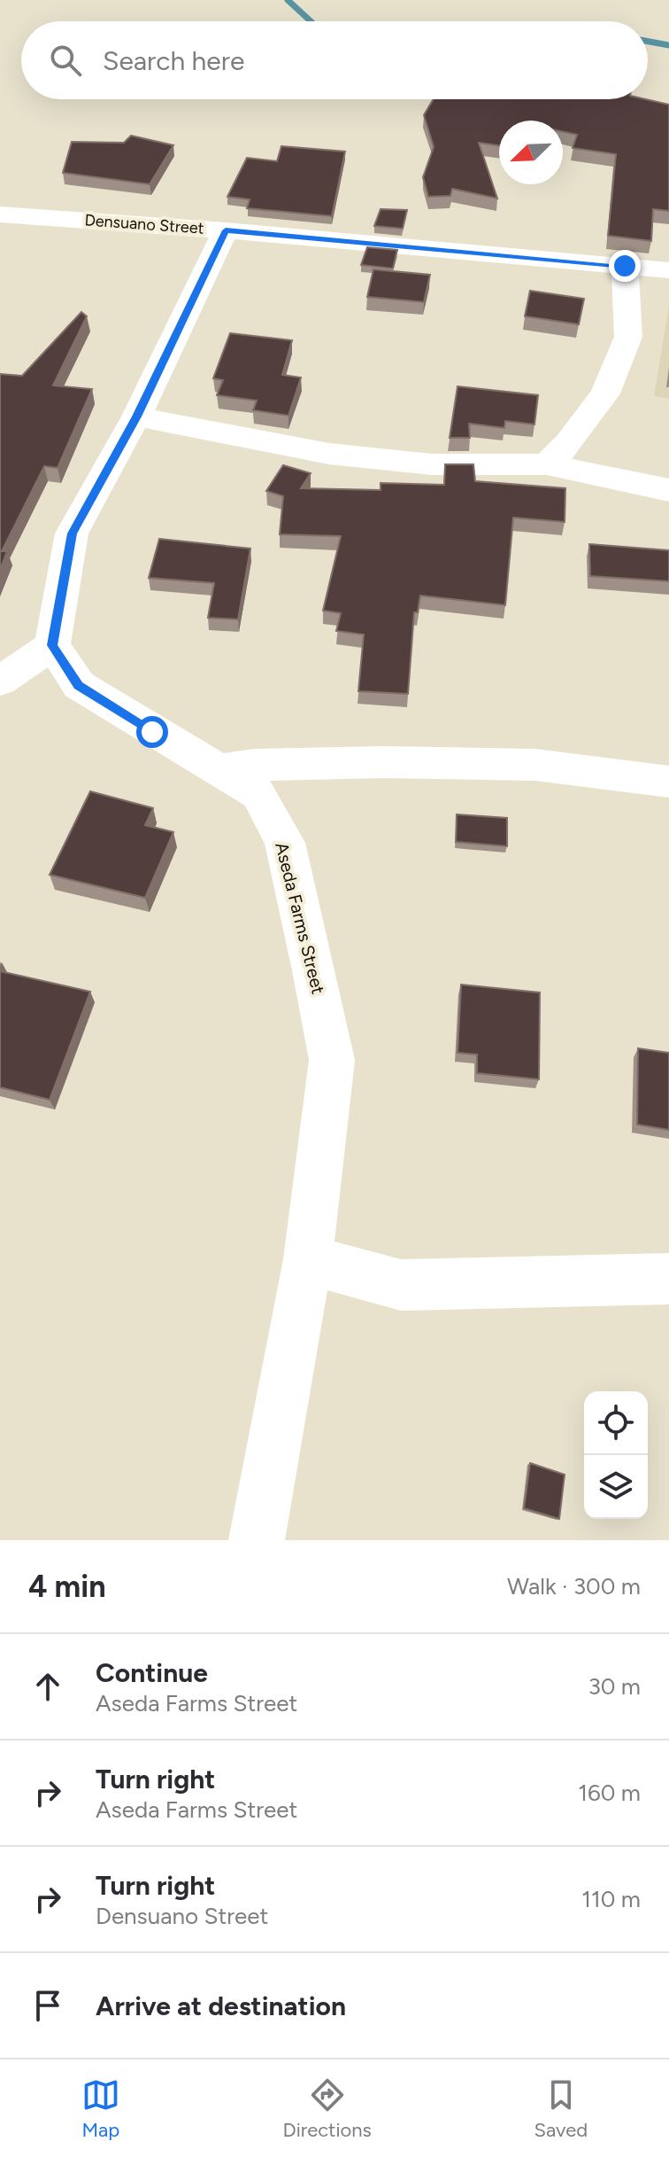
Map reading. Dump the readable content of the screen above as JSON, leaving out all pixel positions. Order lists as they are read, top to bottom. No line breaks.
{"streets":{"street":["Densuano Street","Aseda Farms Street"]},"north":"bottom left","page":{"search":"Search here","heading":["4 min","Walk · 300 m"],"list":[["Continue","Aseda Farms Street","30 m"],["Turn right","Aseda Farms Street","160 m"],["Turn right","Densuano Street","110 m"],"Arrive at destination"],"nav":["Map","Directions","Saved"]}}
